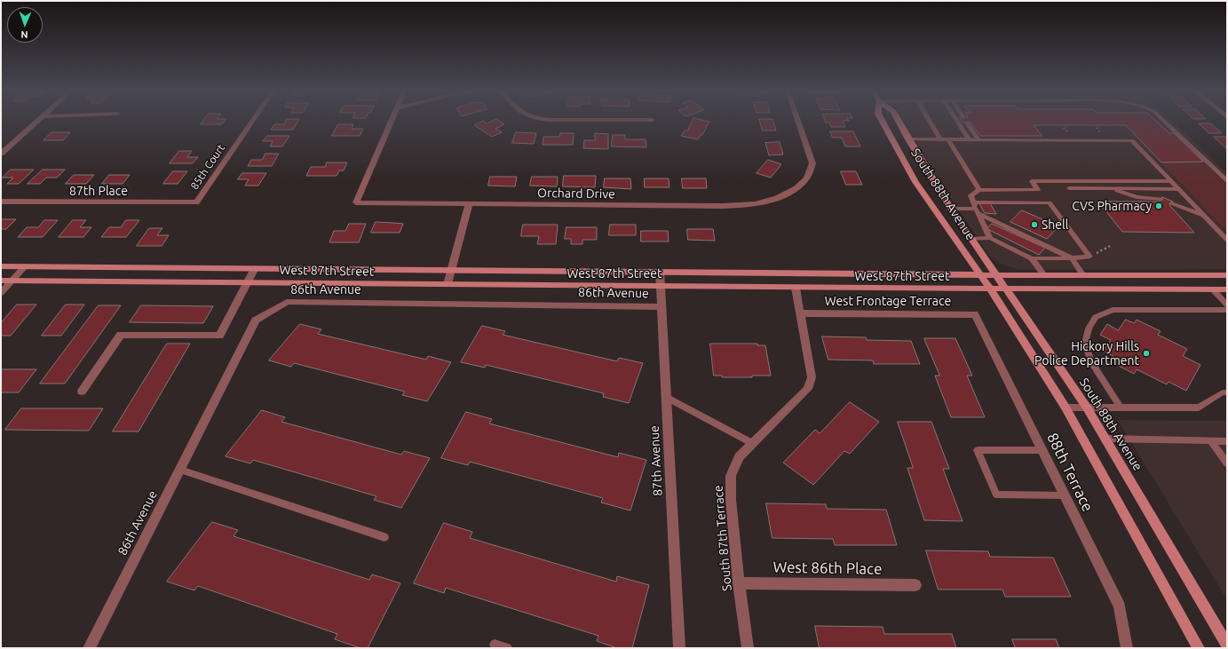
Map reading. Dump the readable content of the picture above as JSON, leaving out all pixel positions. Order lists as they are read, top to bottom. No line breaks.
{"streets":{"main road":["South 88th Avenue","West 87th Street"],"street":["85th Court","87th Place","Orchard Drive","86th Avenue","West Frontage Terrace","87th Avenue","88th Terrace","South 87th Terrace","West 86th Place"]},"crossings":[["85th Court","87th Place"],["South 88th Avenue","West 87th Street"],["West 87th Street","87th Avenue"],["West 87th Street","South 87th Terrace"],["86th Avenue","87th Avenue"],["West Frontage Terrace","88th Terrace"],["West Frontage Terrace","South 87th Terrace"],["South 87th Terrace","West 86th Place"]],"places":["CVS Pharmacy","Shell","Hickory Hills Police Department"],"north":"bottom"}
